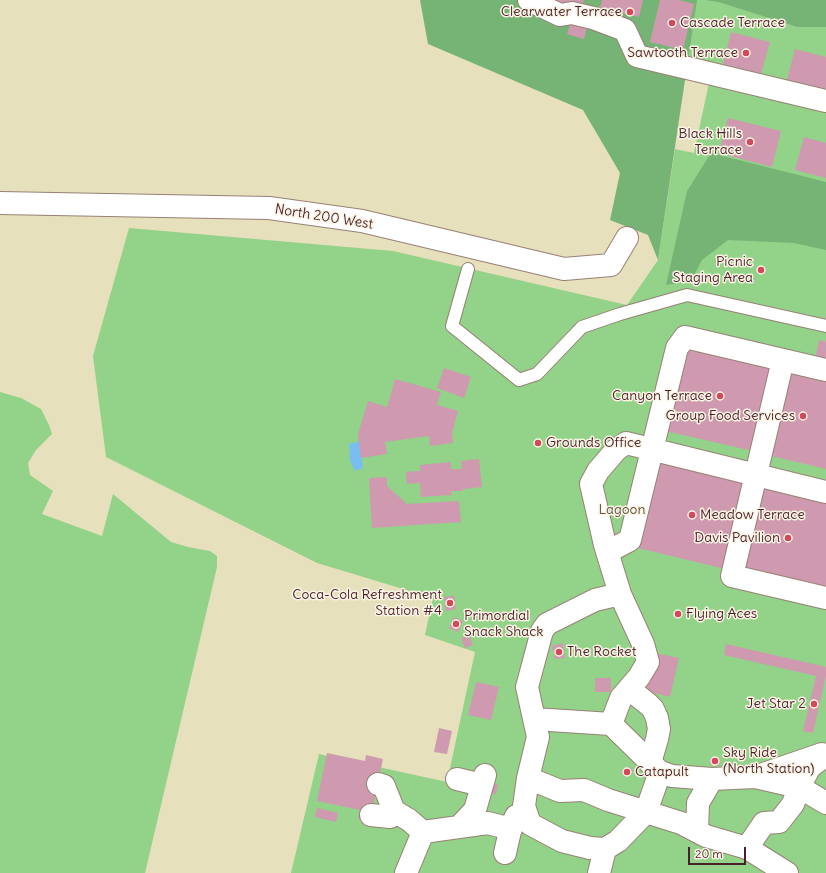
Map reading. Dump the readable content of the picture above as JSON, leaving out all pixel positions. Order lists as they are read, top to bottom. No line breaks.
{"streets":{"street":["North 200 West"]},"parks":["Lagoon"],"places":["Clearwater Terrace","Cascade Terrace","Sawtooth Terrace","Black Hills Terrace","Picnic Staging Area","Canyon Terrace","Group Food Services","Grounds Office","Meadow Terrace","Davis Pavilion","Coca-Cola Refreshment Station #4","Flying Aces","Primordial Snack Shack","The Rocket","Jet Star 2","Sky Ride (North Station)","Catapult"],"scale_bar":"20 m"}
